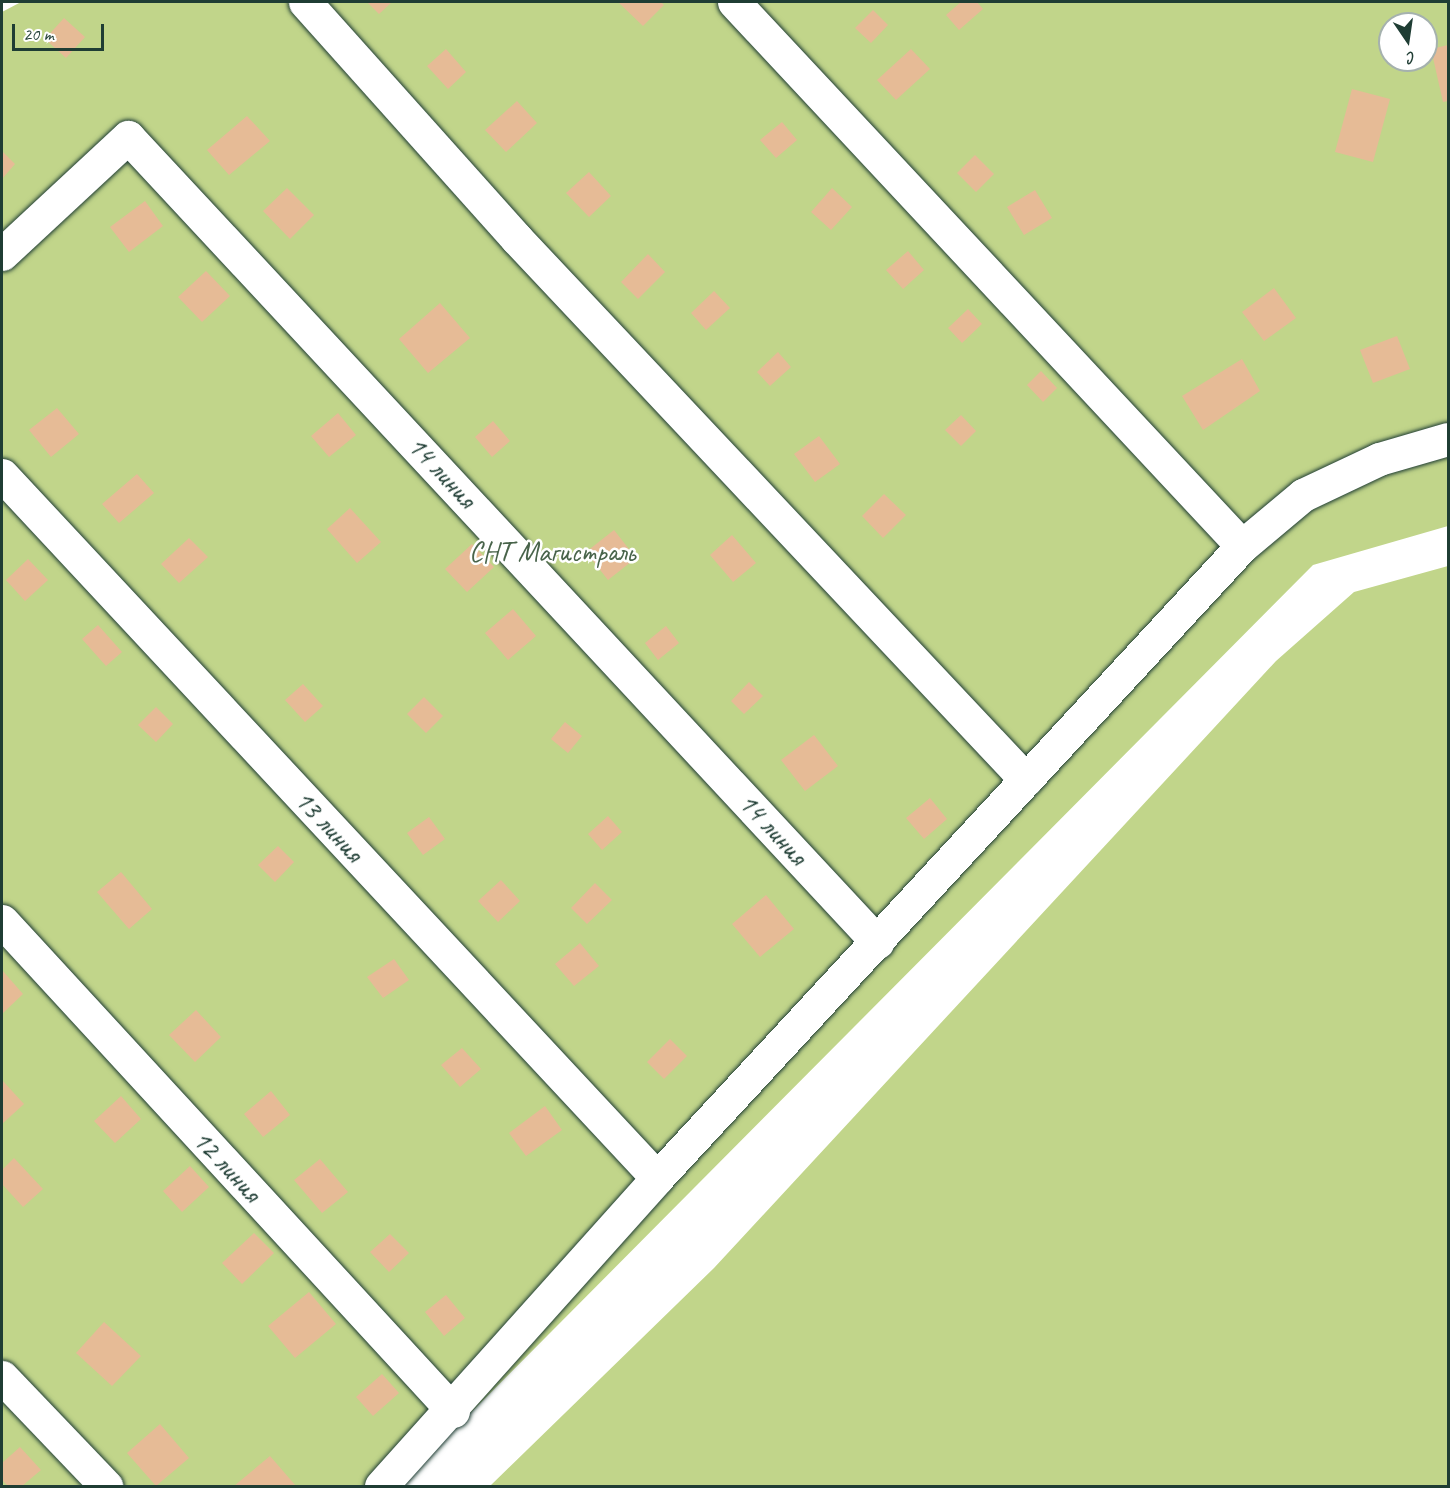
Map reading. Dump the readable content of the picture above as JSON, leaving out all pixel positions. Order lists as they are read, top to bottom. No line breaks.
{"streets":{"street":["14 линия","13 линия","12 линия"]},"parks":["СНТ Магистраль"],"scale_bar":"20 m","north":"bottom"}
